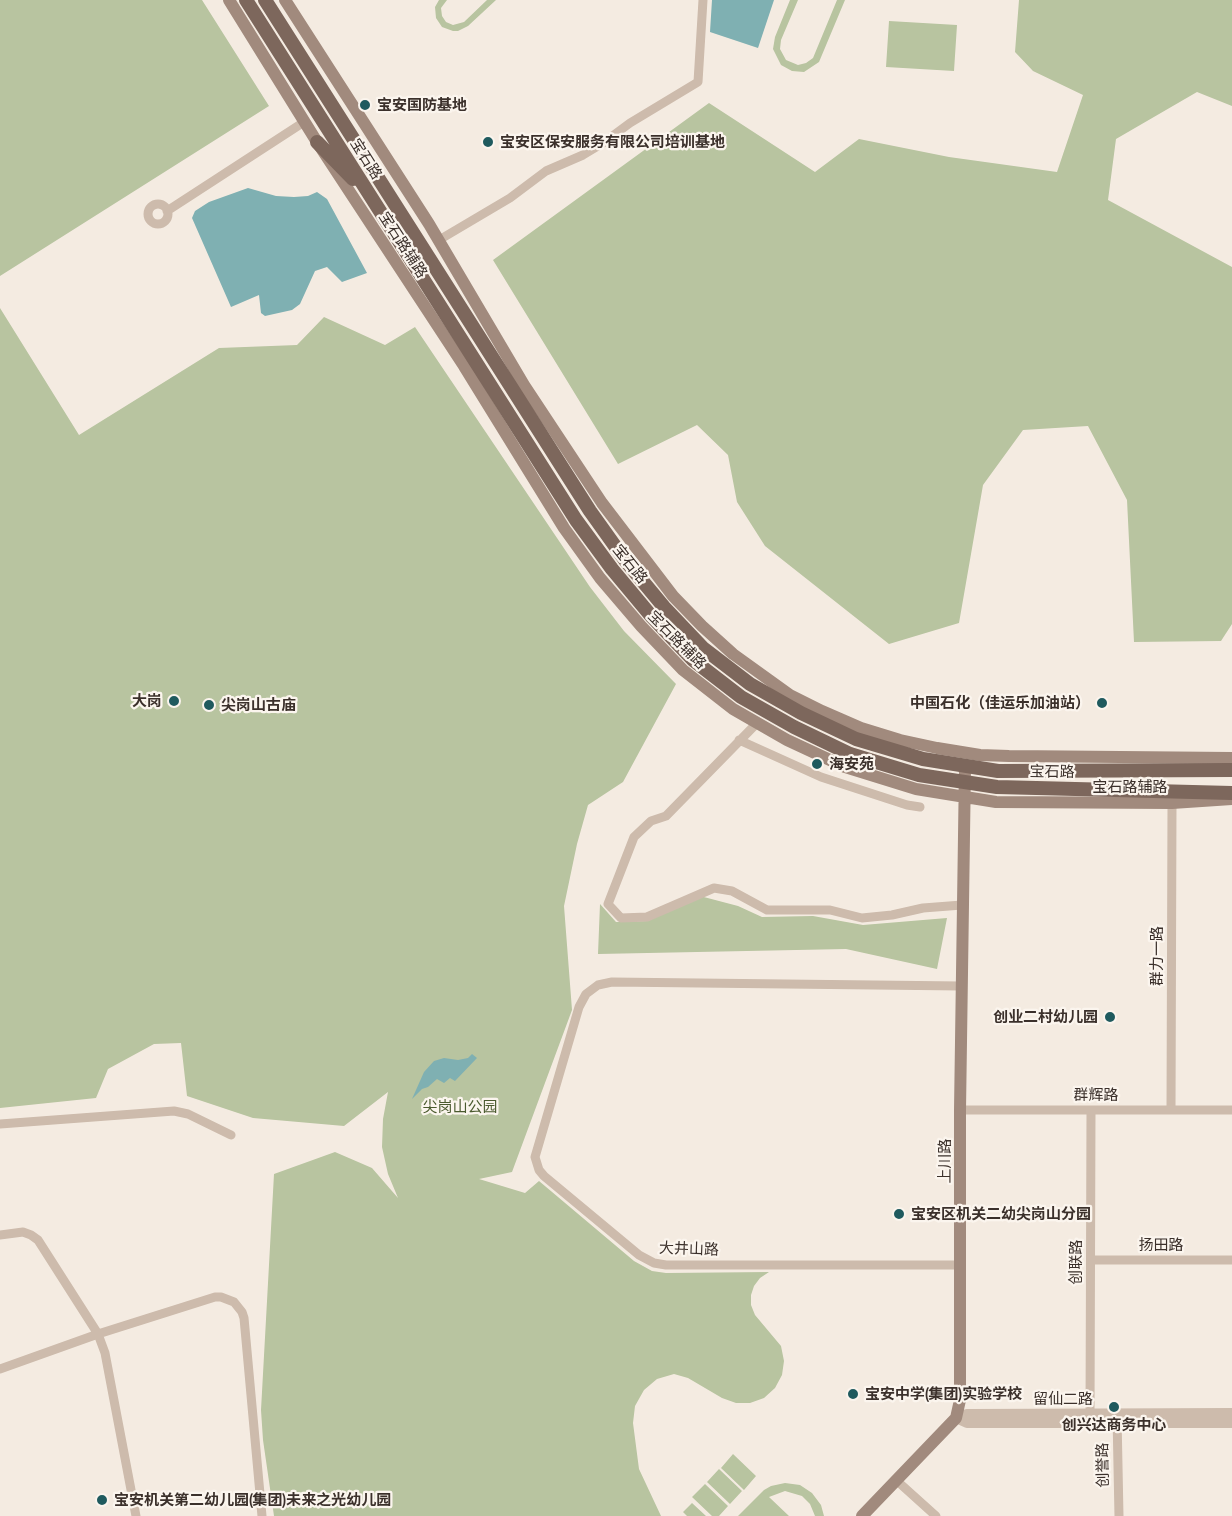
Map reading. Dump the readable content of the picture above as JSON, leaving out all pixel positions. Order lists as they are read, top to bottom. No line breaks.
{"streets":{"main road":["宝石路","宝石路辅路","上川路"],"street":["群力一路","群辉路","扬田路","大井山路","创联路","留仙二路","创誉路"]},"crossings":[["宝石路","上川路"],["宝石路辅路","群力一路"],["宝石路辅路","上川路"],["群力一路","群辉路"],["群辉路","上川路"],["群辉路","创联路"],["上川路","大井山路"],["上川路","留仙二路"],["扬田路","创联路"],["创联路","留仙二路"],["留仙二路","创誉路"]],"parks":["尖岗山公园"],"places":["宝安国防基地","宝安区保安服务有限公司培训基地","大岗","中国石化（佳运乐加油站）","尖岗山古庙","海安苑","创业二村幼儿园","宝安区机关二幼尖岗山分园","宝安中学(集团)实验学校","创兴达商务中心","宝安机关第二幼儿园(集团)未来之光幼儿园"]}
